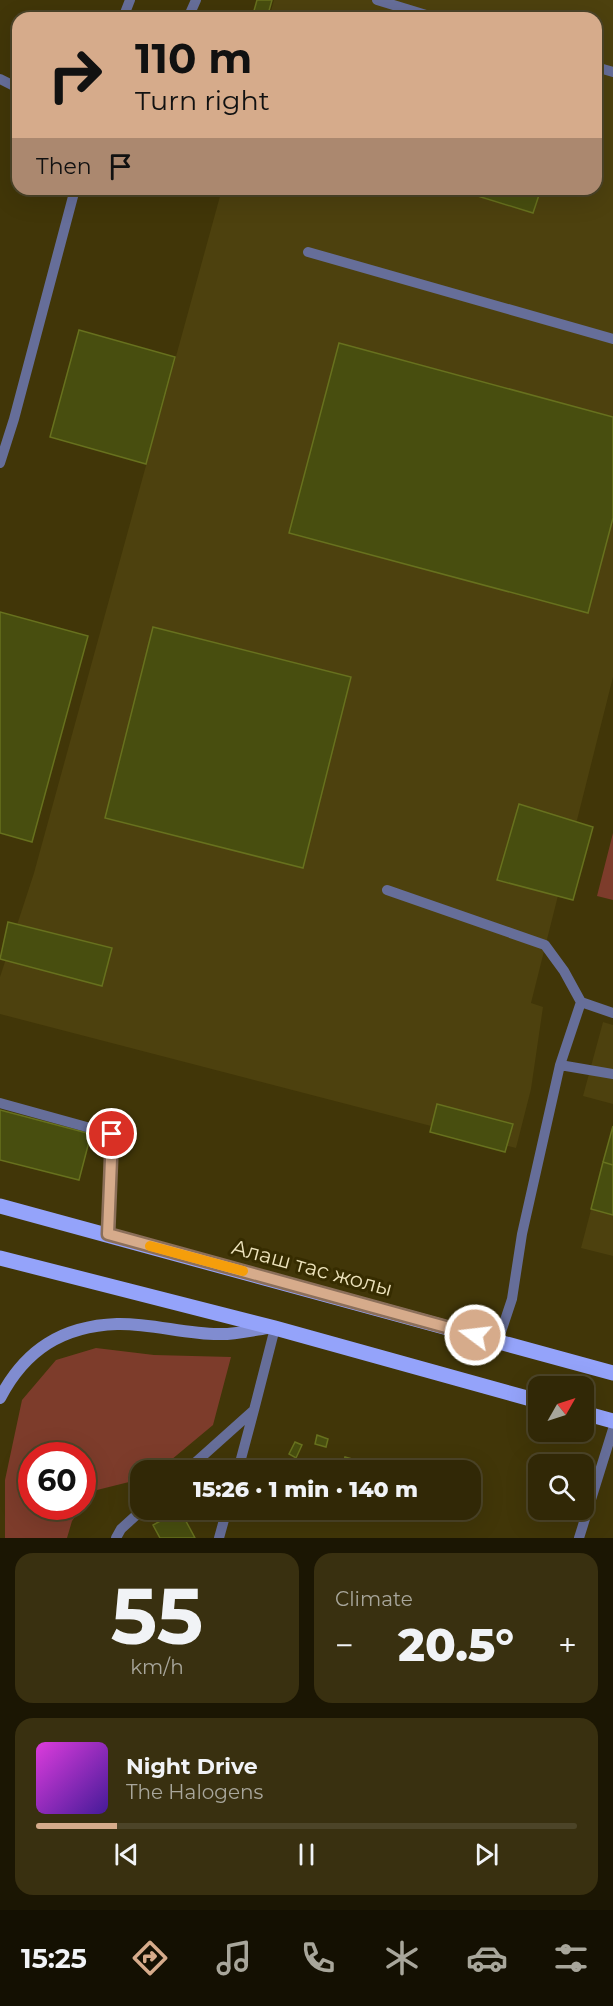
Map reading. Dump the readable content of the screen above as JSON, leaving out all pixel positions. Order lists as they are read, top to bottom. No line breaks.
{"streets":{"main road":["Алаш тас жолы"]},"north":"top right","page":{"turn":["110 m","Turn right"],"then":"Then","limit":"60","trip":"15:26 · 1 min · 140 m","tile":[["55","km/h"],"Climate"],"heat":["−","20.5°","+"],"song":["Night Drive","The Halogens"],"tabs":"15:25"}}
